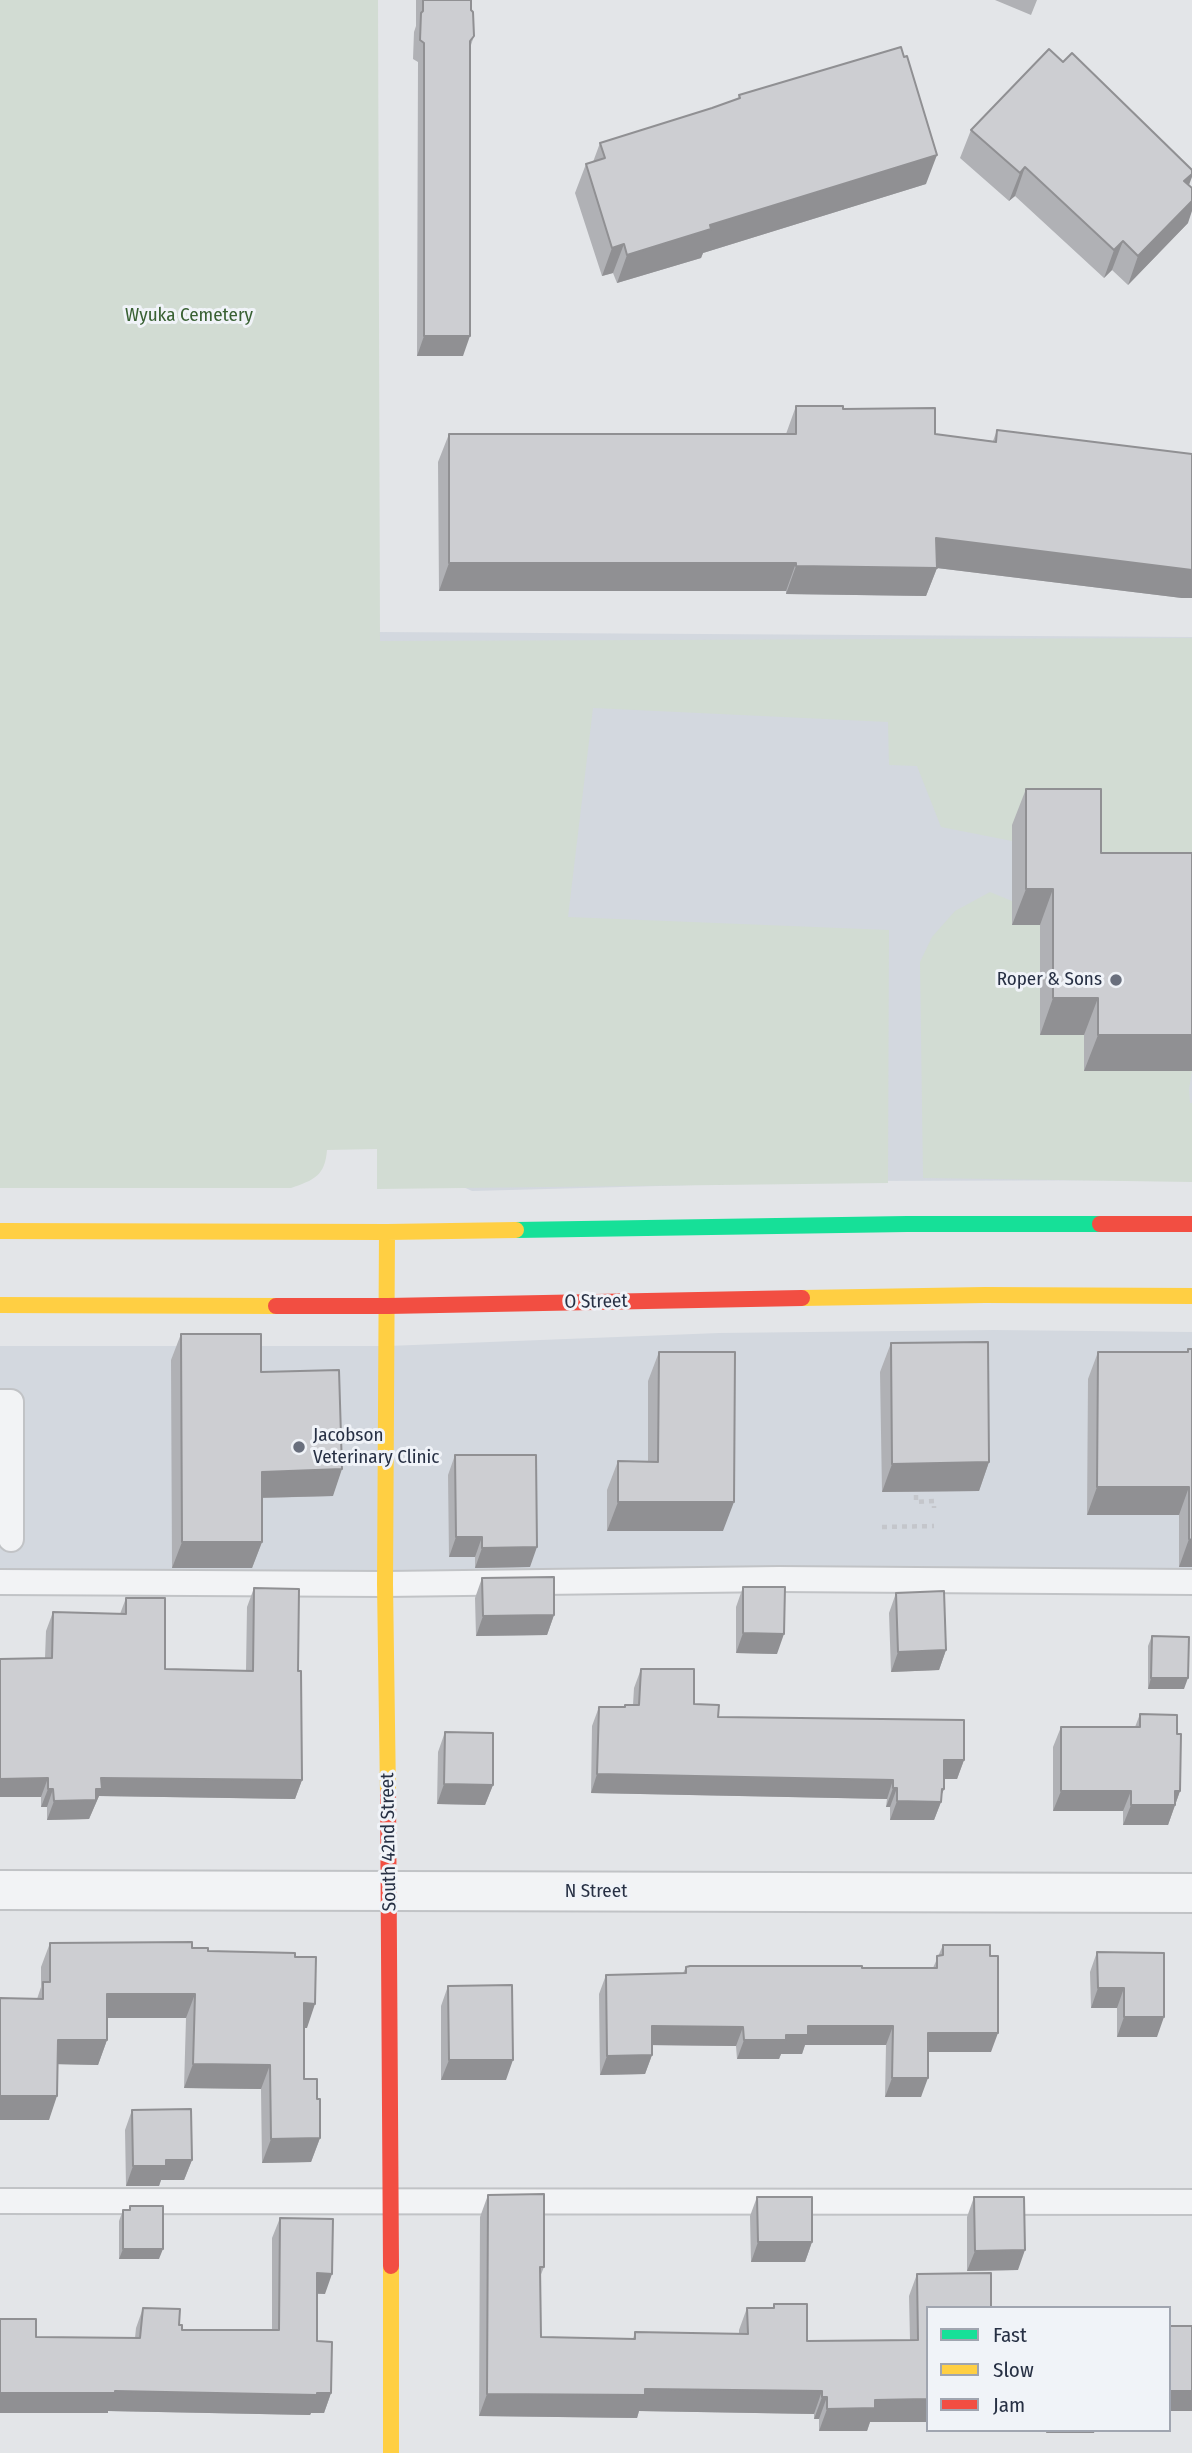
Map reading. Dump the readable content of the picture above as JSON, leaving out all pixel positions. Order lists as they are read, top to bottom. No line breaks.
{"streets":{"main road":["O Street","South 42nd Street"],"street":["N Street"]},"crossings":[["O Street","South 42nd Street"],["South 42nd Street","N Street"]],"parks":["Wyuka Cemetery"],"places":["Roper & Sons","Jacobson Veterinary Clinic"],"legend":["Fast","Slow","Jam"]}
